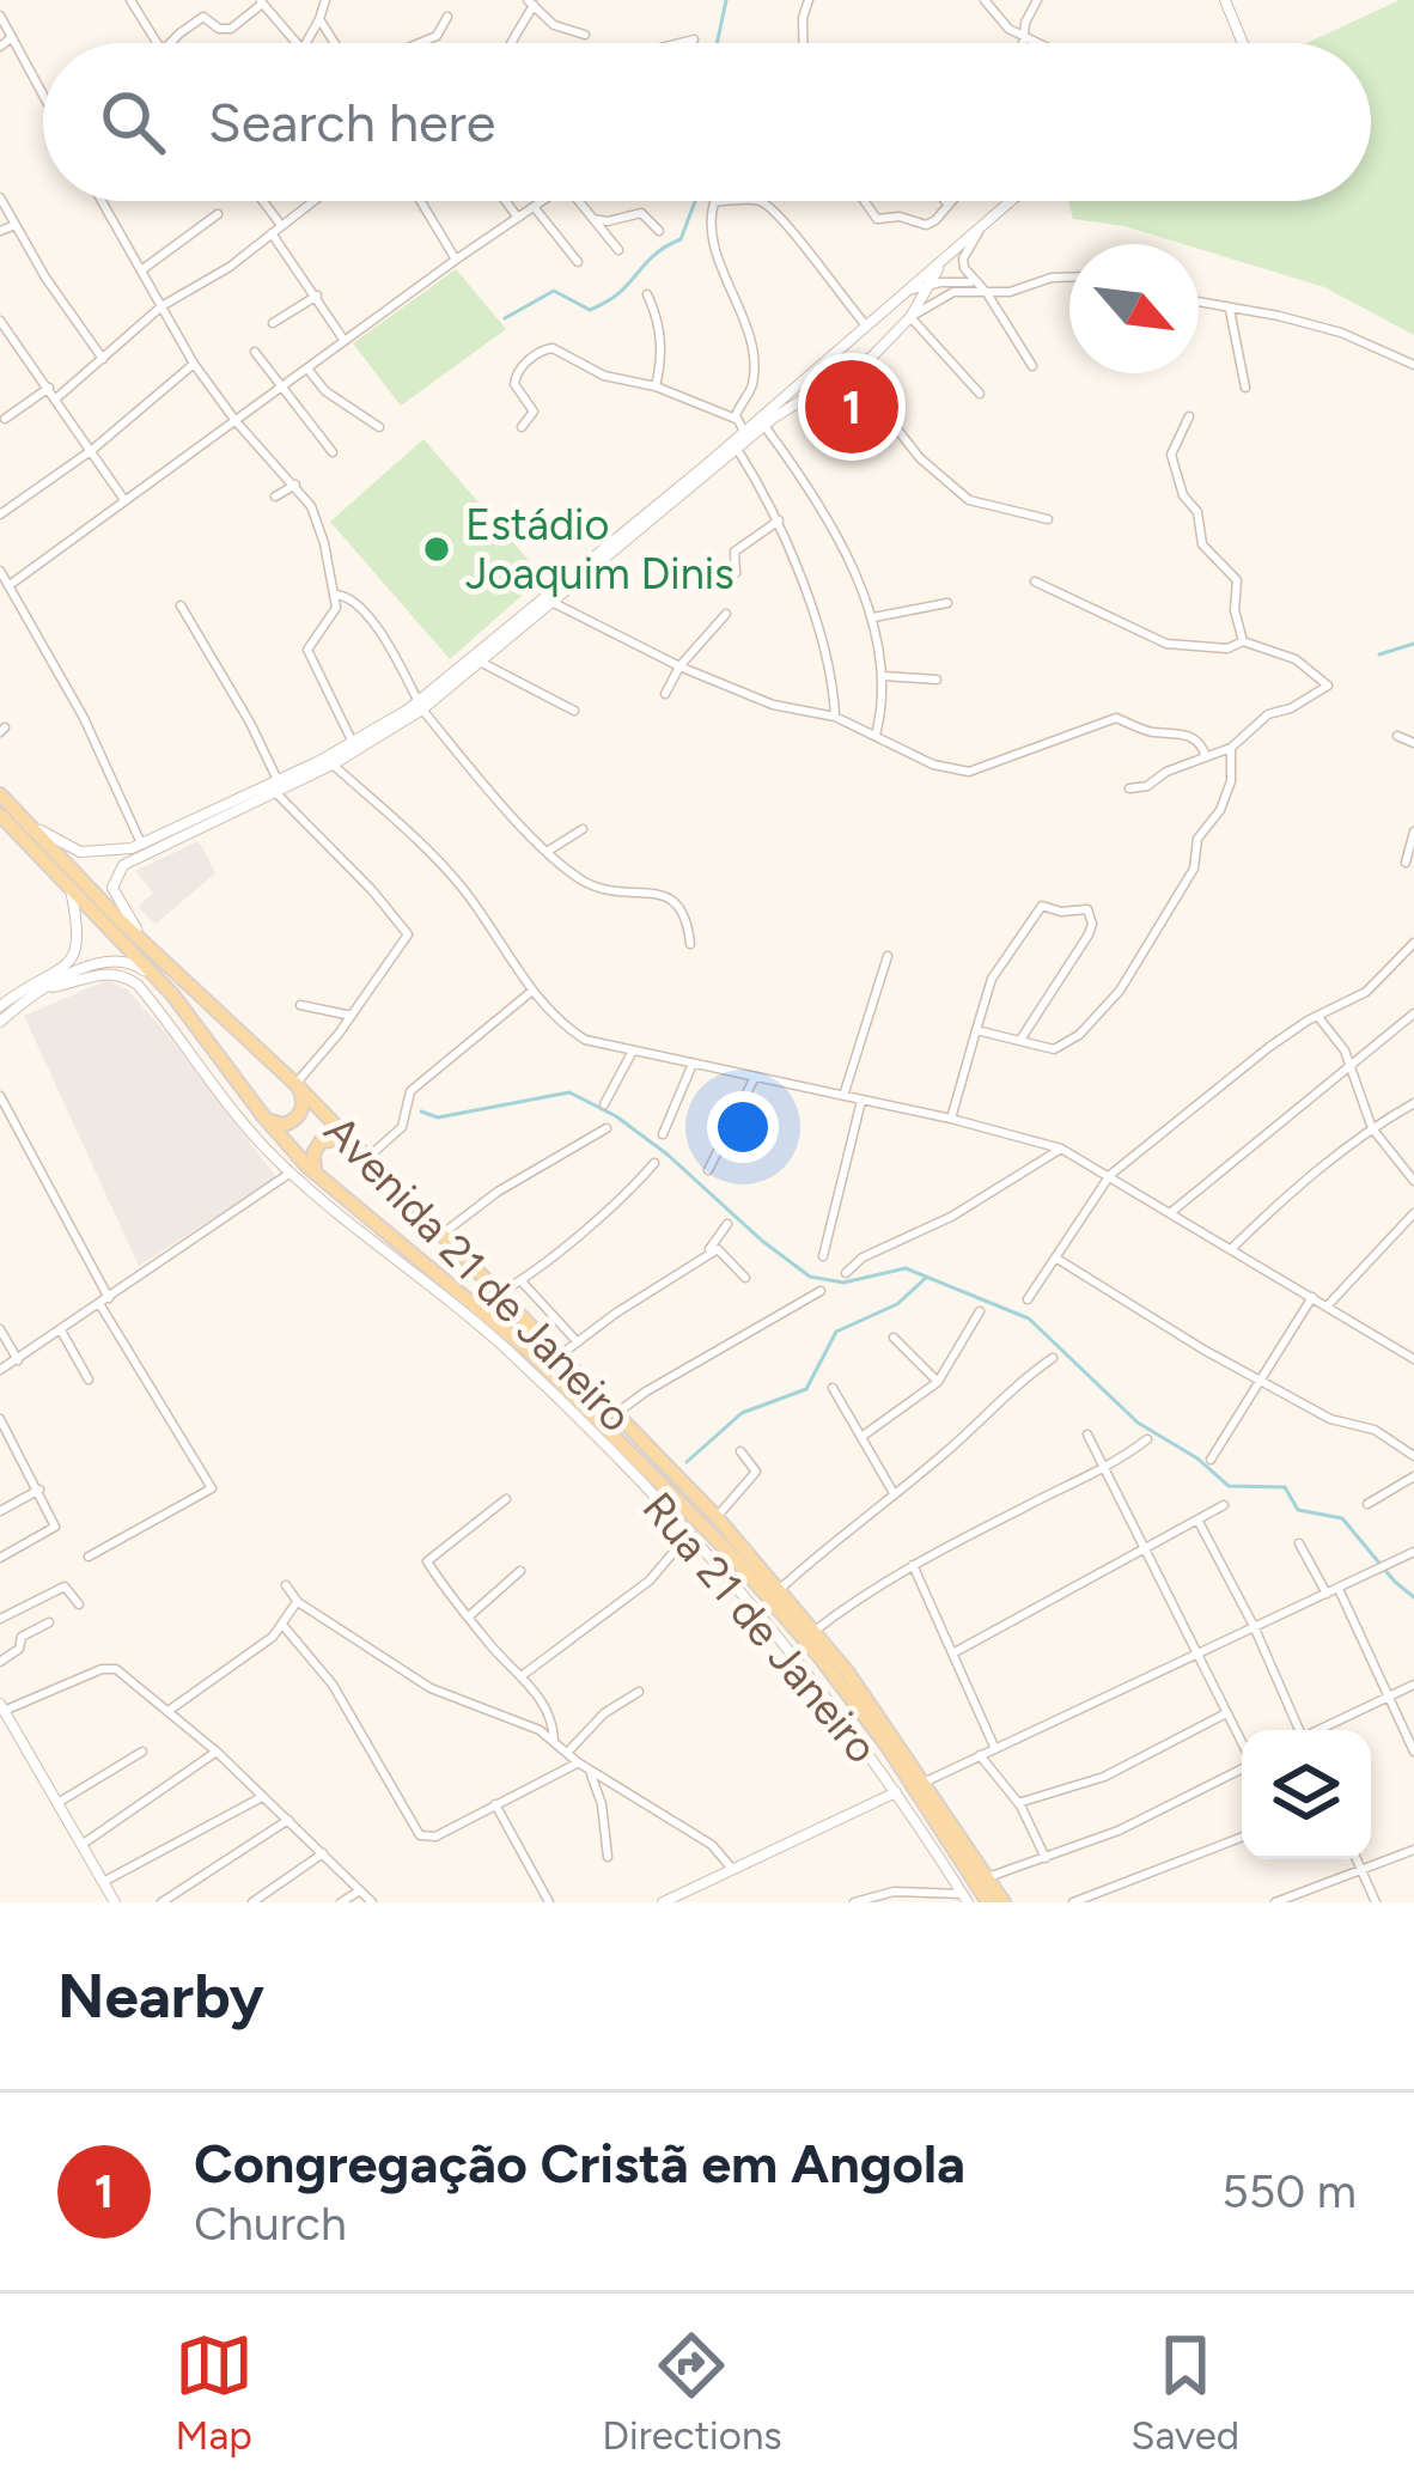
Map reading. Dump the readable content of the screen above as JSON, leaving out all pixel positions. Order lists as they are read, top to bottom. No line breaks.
{"streets":{"main road":["Avenida 21 de Janeiro","Rua 21 de Janeiro"]},"crossings":[["Avenida 21 de Janeiro","Rua 21 de Janeiro"]],"places":["Estádio Joaquim Dinis"],"north":"bottom right","page":{"search":"Search here","pins":"1","heading":"Nearby","list":[{"mark":"1","name":"Congregação Cristã em Angola","note":"Church","value":"550 m"}],"nav":["Map","Directions","Saved"]}}
